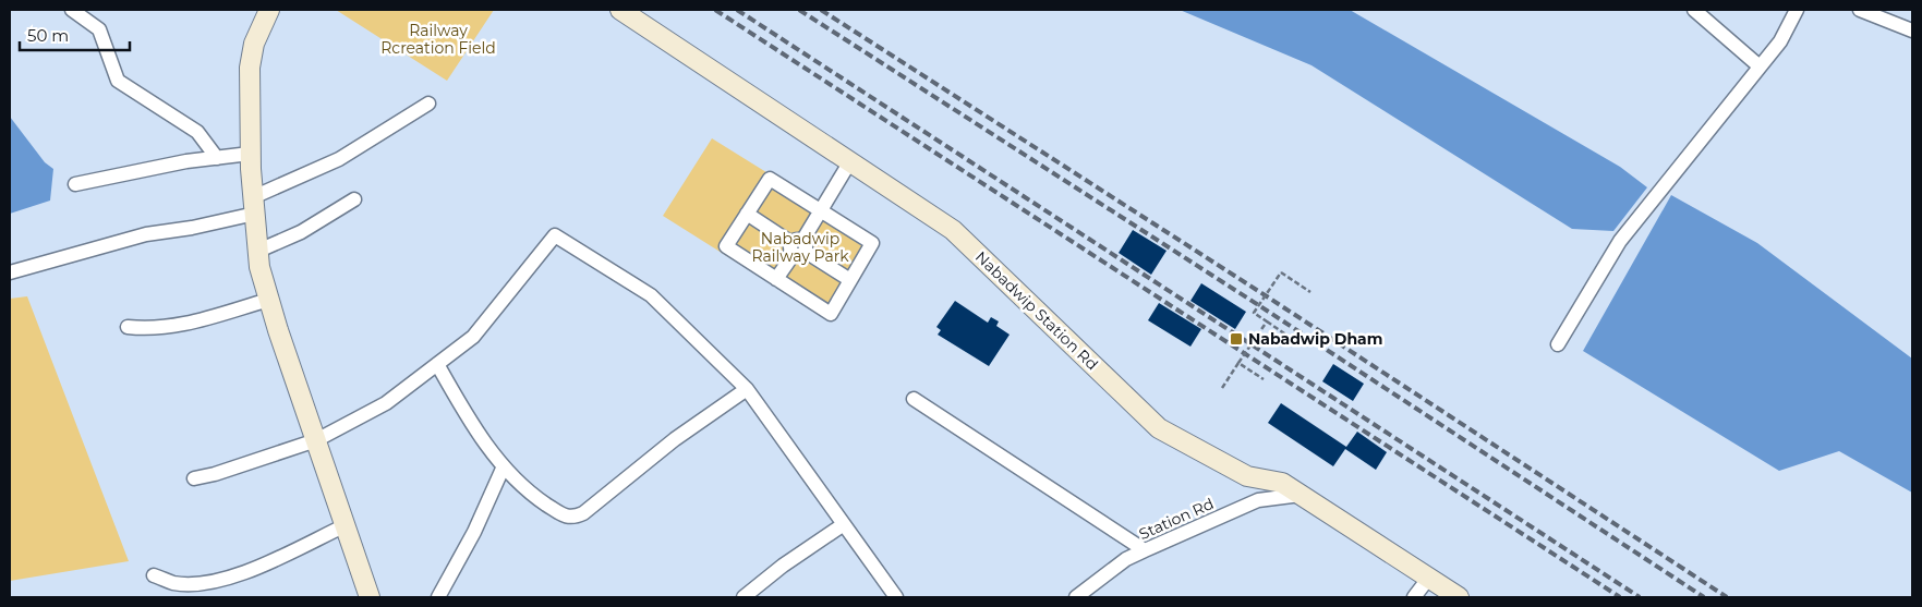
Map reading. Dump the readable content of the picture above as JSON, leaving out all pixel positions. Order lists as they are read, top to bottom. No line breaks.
{"streets":{"main road":["Nabadwip Station Rd"],"street":["Station Rd"]},"crossings":[["Nabadwip Station Rd","Station Rd"]],"parks":["Railway Rcreation Field","Nabadwip Railway Park"],"places":{"transit":["Nabadwip Dham"]},"scale_bar":"50 m"}
